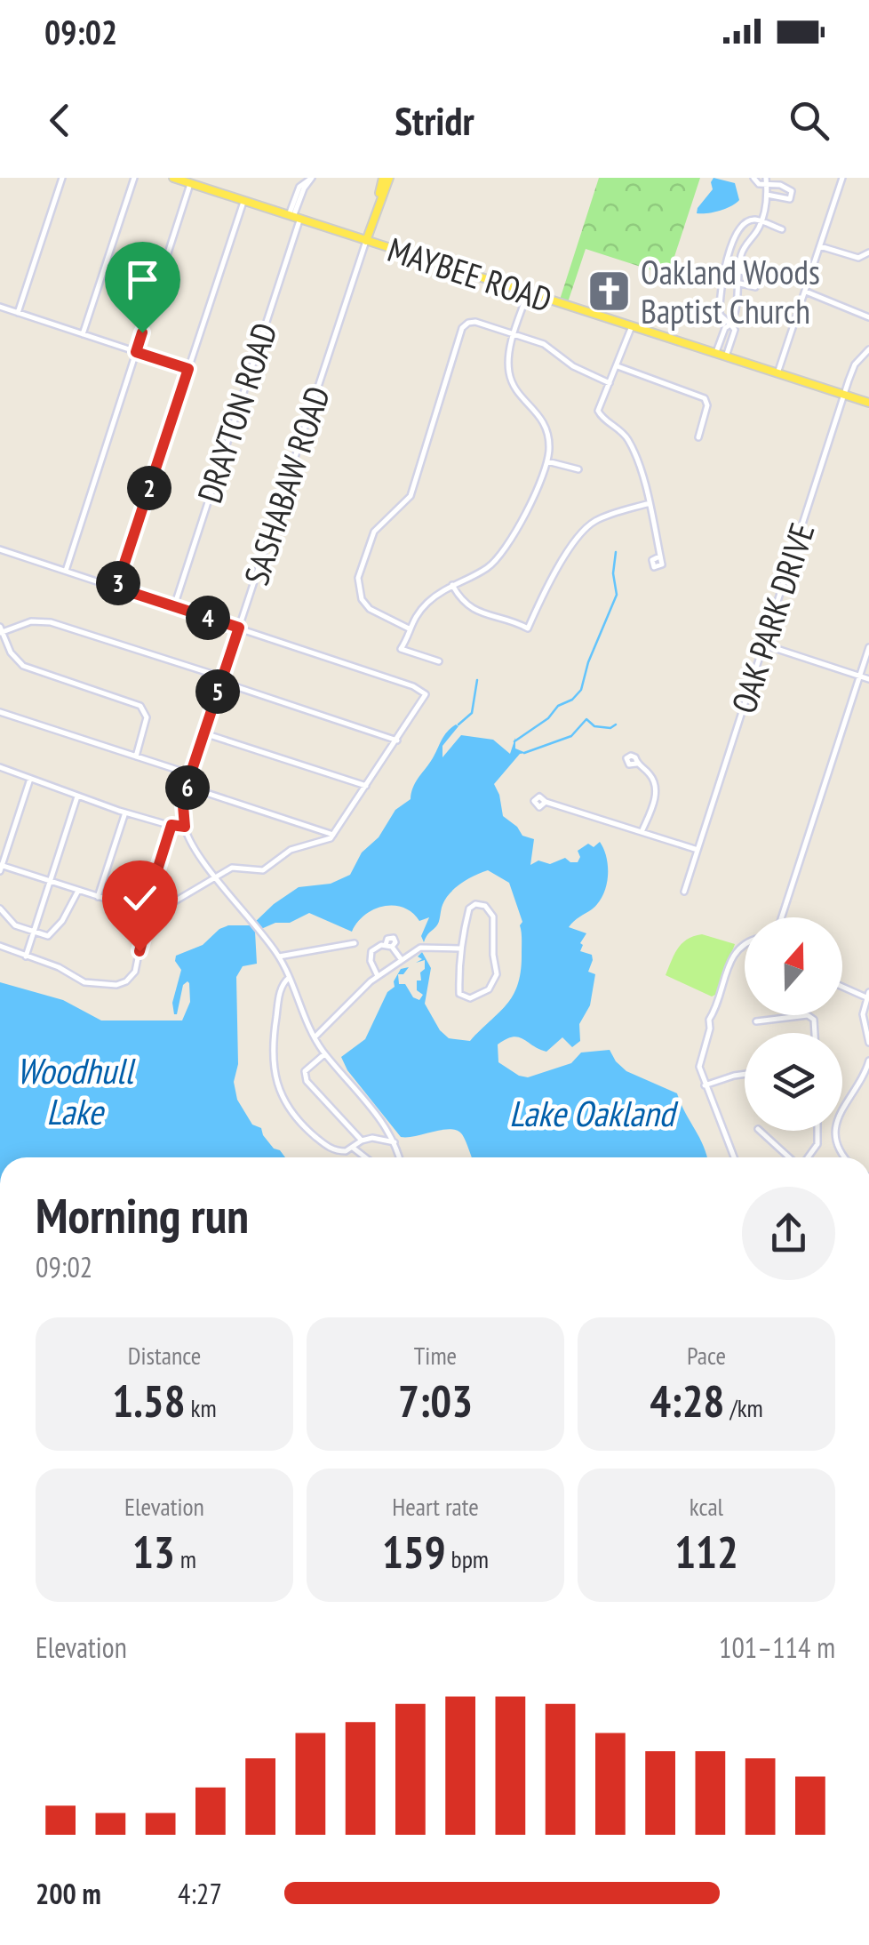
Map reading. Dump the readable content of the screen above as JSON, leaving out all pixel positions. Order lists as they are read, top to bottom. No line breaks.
{"streets":{"main road":["MAYBEE ROAD","SASHABAW ROAD"],"street":["DRAYTON ROAD","OAK PARK DRIVE"]},"crossings":[["MAYBEE ROAD","DRAYTON ROAD"],["MAYBEE ROAD","SASHABAW ROAD"],["MAYBEE ROAD","OAK PARK DRIVE"]],"water":["Woodhull Lake","Lake Oakland"],"places":{"church":["Oakland Woods Baptist Church"]},"north":"top","page":{"status":"09:02","header":"Stridr","pins":["2","3","4","5","6"],"heading":["Morning run","09:02"],"stats":[["Distance","1.58 km"],["Time","7:03"],["Pace","4:28 /km"],["Elevation","13 m"],["Heart rate","159 bpm"],["kcal","112"]],"chart":["Elevation","101–114 m"],"list":[{"name":"200 m","note":"4:27"}]}}
